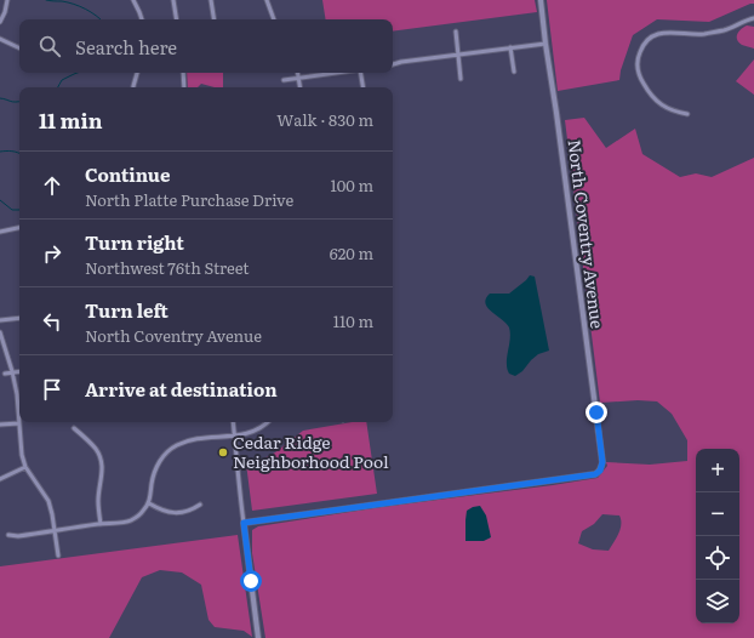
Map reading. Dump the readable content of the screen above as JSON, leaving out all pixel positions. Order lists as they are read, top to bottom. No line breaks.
{"streets":{"street":["North Coventry Avenue"]},"places":["Cedar Ridge Neighborhood Pool"],"page":{"search":"Search here","heading":["11 min","Walk · 830 m"],"list":[["Continue","North Platte Purchase Drive","100 m"],["Turn right","Northwest 76th Street","620 m"],["Turn left","North Coventry Avenue","110 m"],"Arrive at destination"],"map_buttons":["+","−"]}}
